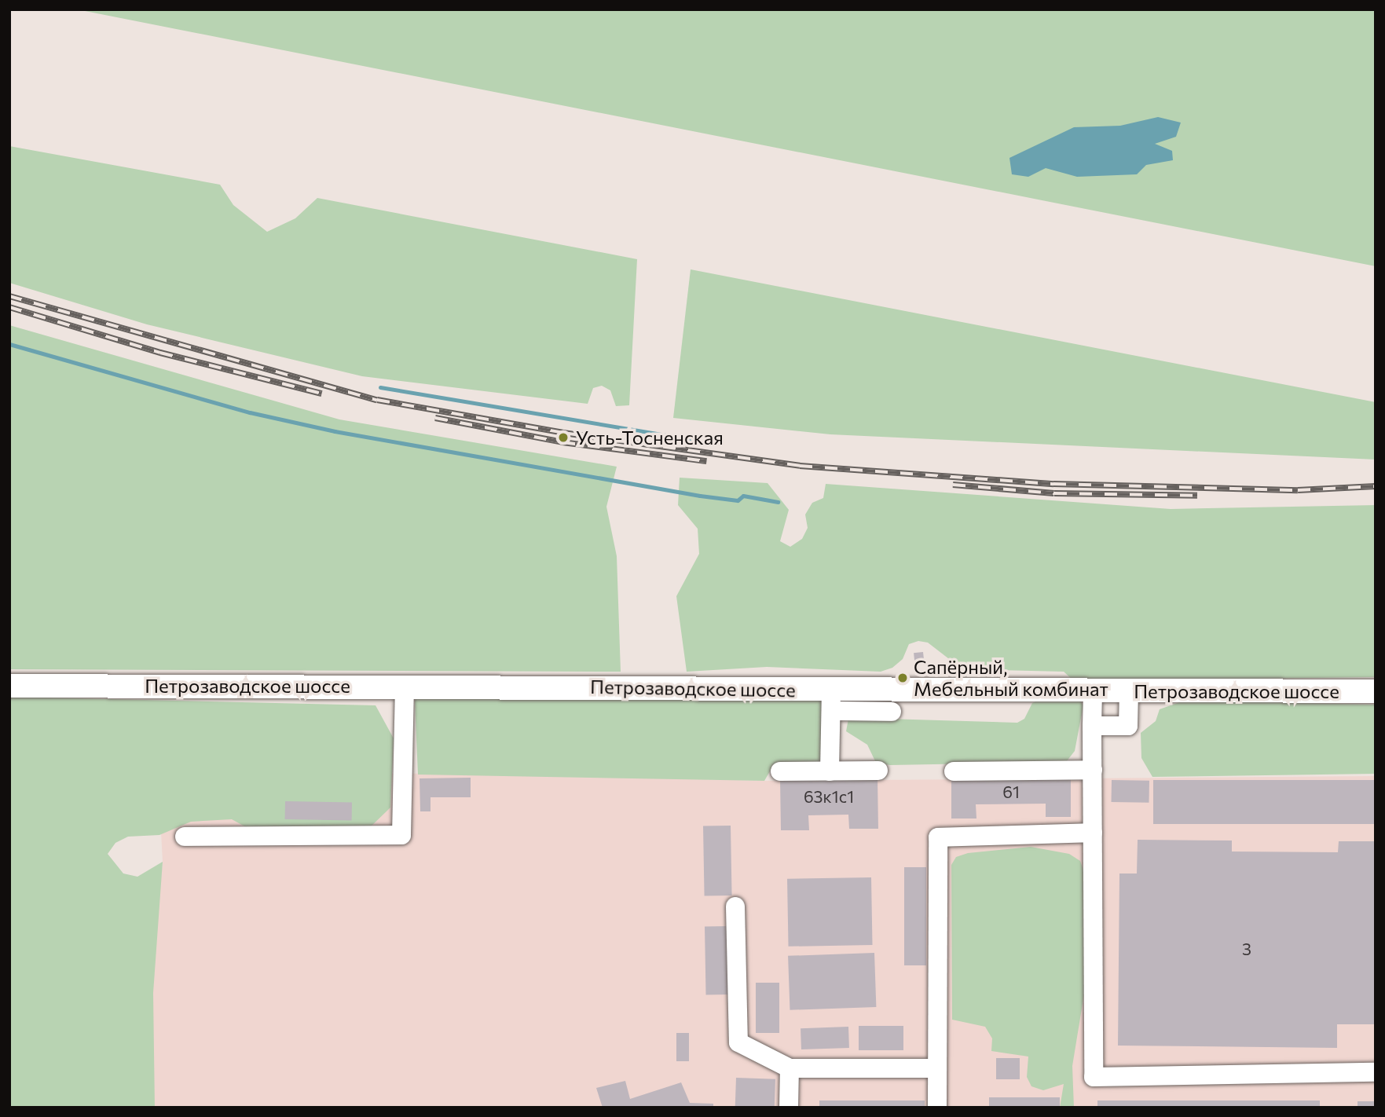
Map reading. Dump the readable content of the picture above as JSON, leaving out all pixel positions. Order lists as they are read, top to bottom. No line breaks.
{"streets":{"main road":["Петрозаводское шоссе"]},"places":["Усть-Тосненская","Сапёрный, Мебельный комбинат"],"house_numbers":["61","63к1с1","3"]}
